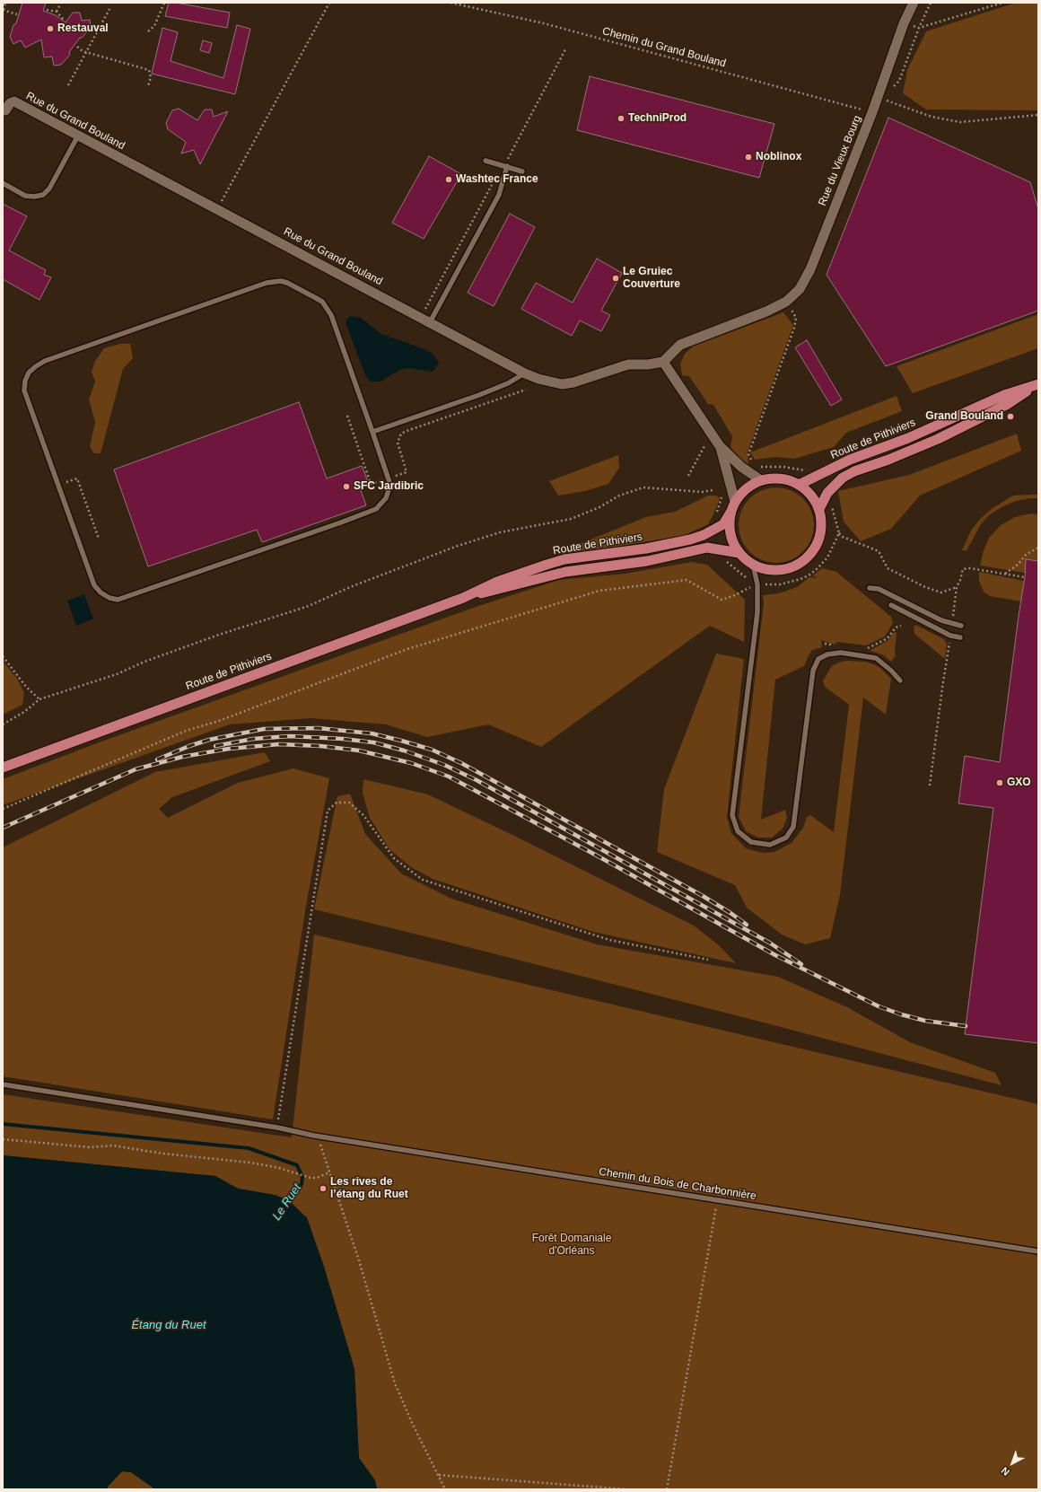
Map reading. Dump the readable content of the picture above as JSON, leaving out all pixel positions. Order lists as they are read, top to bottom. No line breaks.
{"streets":{"main road":["Route de Pithiviers"],"street":["Rue du Grand Bouland","Rue du Vieux Bourg"],"lane":["Chemin du Bois de Charbonnière"],"path":["Chemin du Grand Bouland"]},"crossings":[["Chemin du Grand Bouland","Rue du Vieux Bourg"],["Rue du Grand Bouland","Rue du Vieux Bourg"]],"water":["Le Ruet","Étang du Ruet"],"parks":["Forêt Domaniale d'Orléans"],"places":["Restauval","TechniProd","Noblinox","Washtec France","Le Gruiec Couverture","Grand Bouland","SFC Jardibric","GXO","Les rives de l’étang du Ruet"],"north":"bottom left"}
